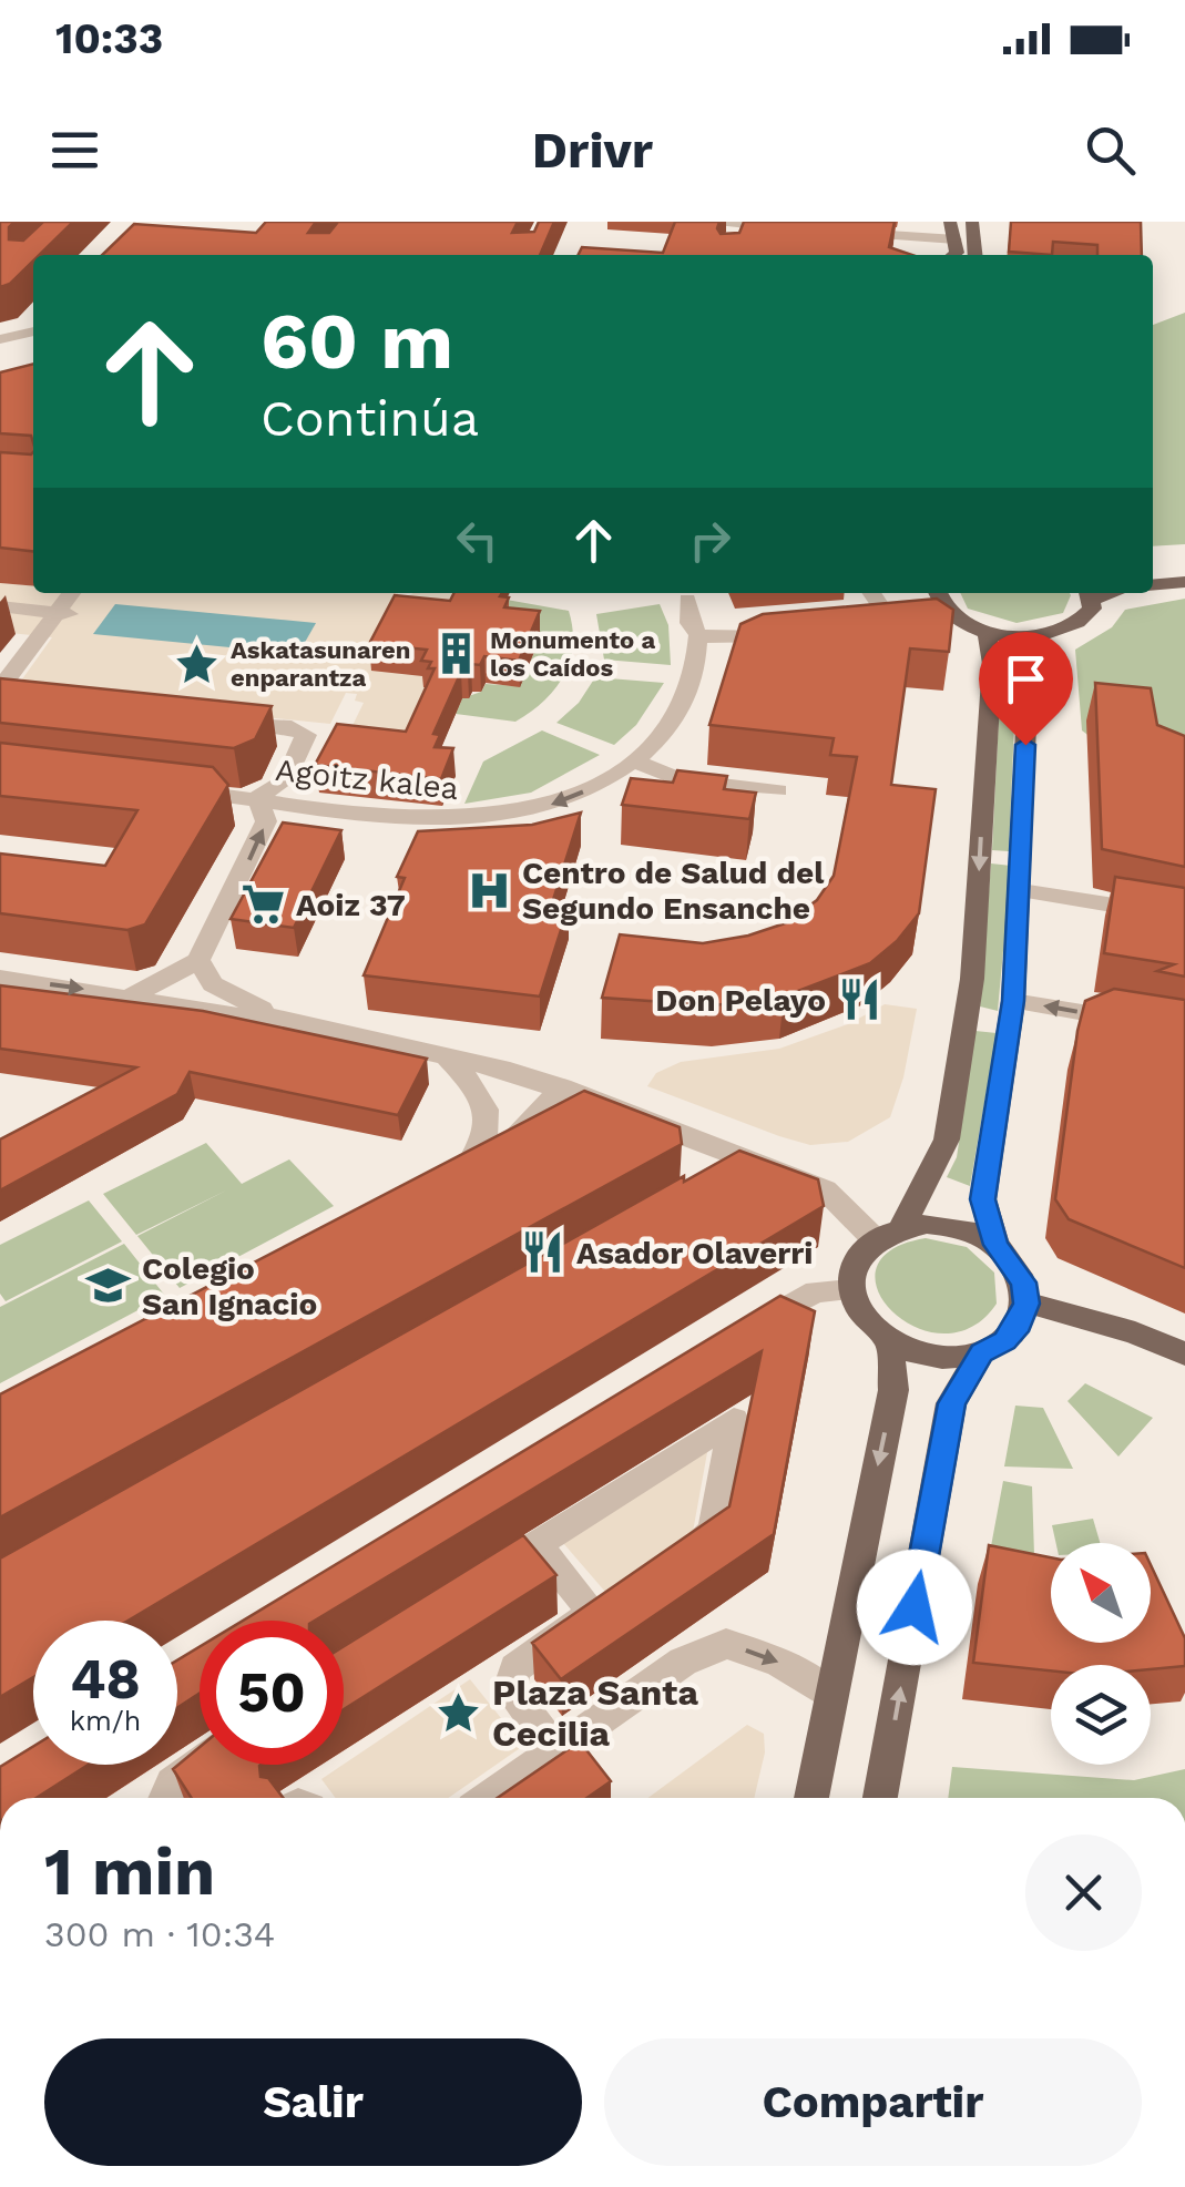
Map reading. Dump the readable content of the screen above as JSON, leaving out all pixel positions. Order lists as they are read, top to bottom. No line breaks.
{"streets":{"street":["Agoitz kalea"]},"places":{"building":["Monumento a los Caídos"],"place":["Askatasunaren enparantza","Plaza Santa Cecilia"],"hospital":["Centro de Salud del Segundo Ensanche"],"supermarket":["Aoiz 37"],"restaurant":["Don Pelayo","Asador Olaverri"],"school or university":["Colegio San Ignacio"]},"north":"top left","page":{"status":"10:33","header":"Drivr","turn":["60 m","Continúa"],"speed":"48 km/h","limit":"50","heading":["1 min","300 m · 10:34"],"buttons":["Salir","Compartir"]}}
